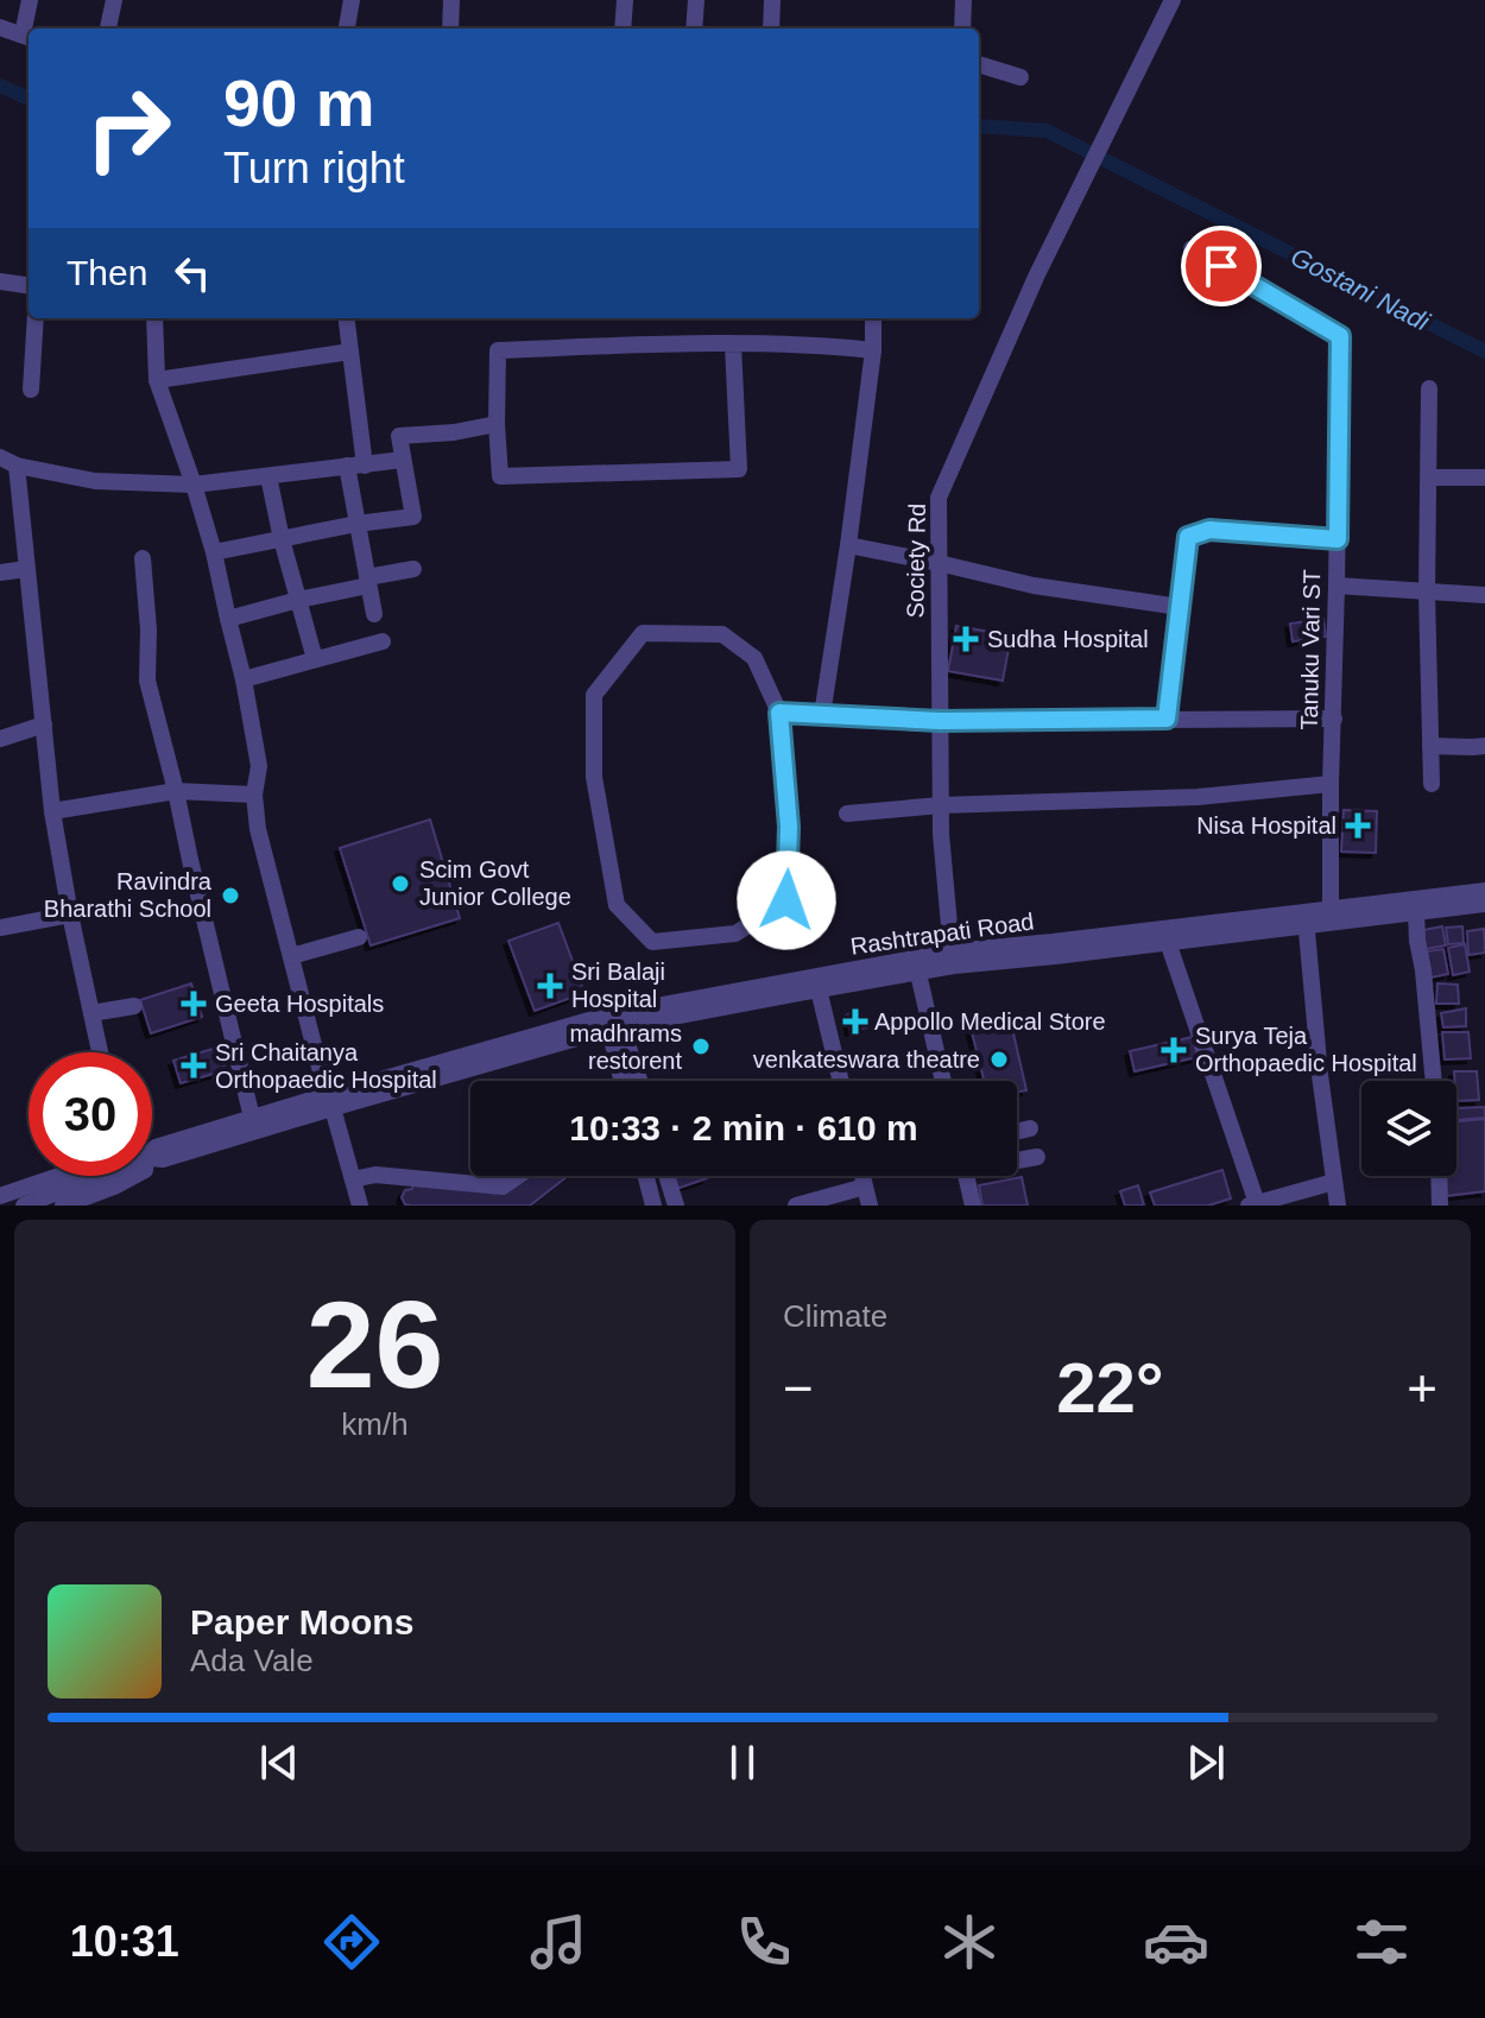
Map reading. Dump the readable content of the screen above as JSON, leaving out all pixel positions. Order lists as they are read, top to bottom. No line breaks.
{"streets":{"street":["Society Rd","Tanuku Vari ST","Rashtrapati Road"]},"crossings":[["Society Rd","Rashtrapati Road"],["Tanuku Vari ST","Rashtrapati Road"]],"water":["Gostani Nadi"],"places":{"health":["Sudha Hospital","Nisa Hospital","Sri Balaji Hospital","Geeta Hospitals","Appollo Medical Store","Surya Teja Orthopaedic Hospital","Sri Chaitanya Orthopaedic Hospital"],"other":["Scim Govt Junior College","Ravindra Bharathi School","madhrams restorent","venkateswara theatre"]},"page":{"turn":["90 m","Turn right"],"then":"Then","limit":"30","trip":"10:33 · 2 min · 610 m","tile":[["26","km/h"],"Climate"],"heat":["−","22°","+"],"song":["Paper Moons","Ada Vale"],"tabs":"10:31"}}
